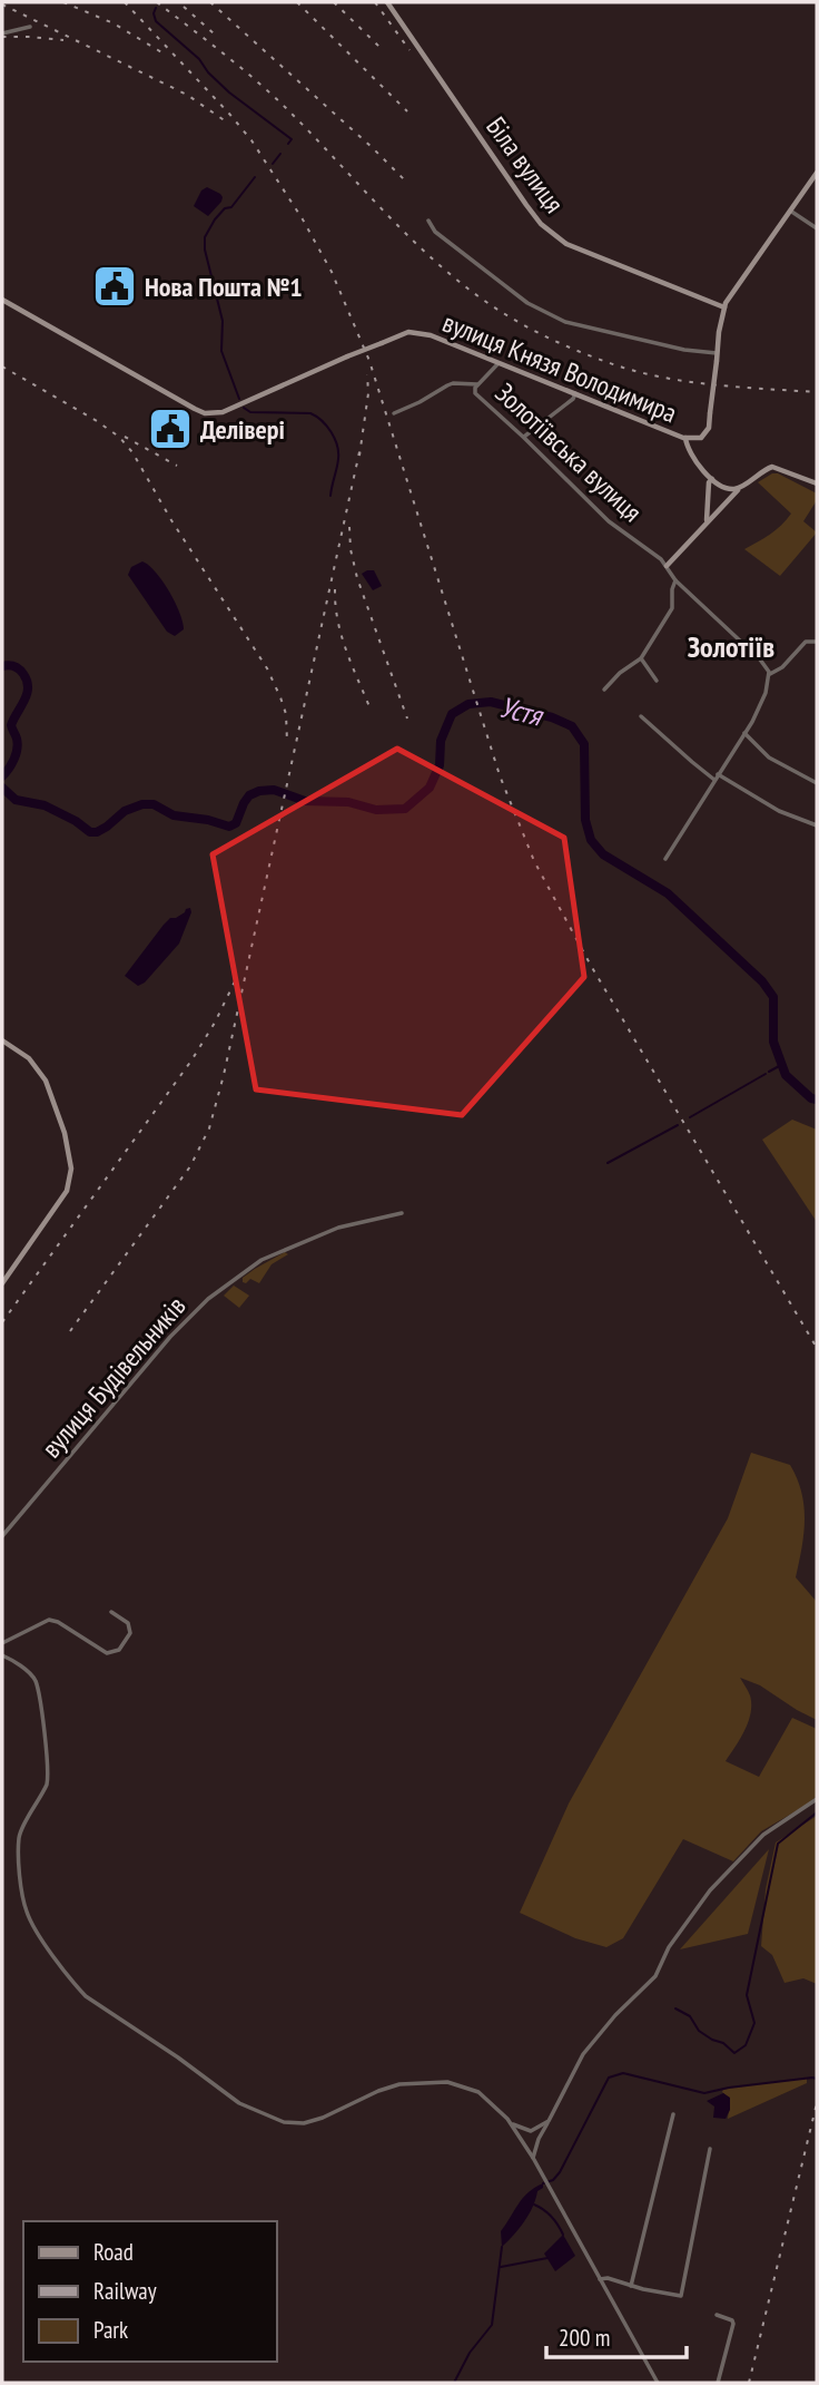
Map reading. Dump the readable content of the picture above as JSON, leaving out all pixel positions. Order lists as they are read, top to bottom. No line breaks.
{"streets":{"street":["Біла вулиця","вулиця Князя Володимира","Золотіївська вулиця","вулиця Будівельників"]},"crossings":[["вулиця Князя Володимира","Золотіївська вулиця"]],"districts":["Золотіїв"],"water":["Устя"],"places":{"public building":["Нова Пошта №1","Делівері"]},"legend":["Road","Railway","Park"],"scale_bar":"200 m"}
